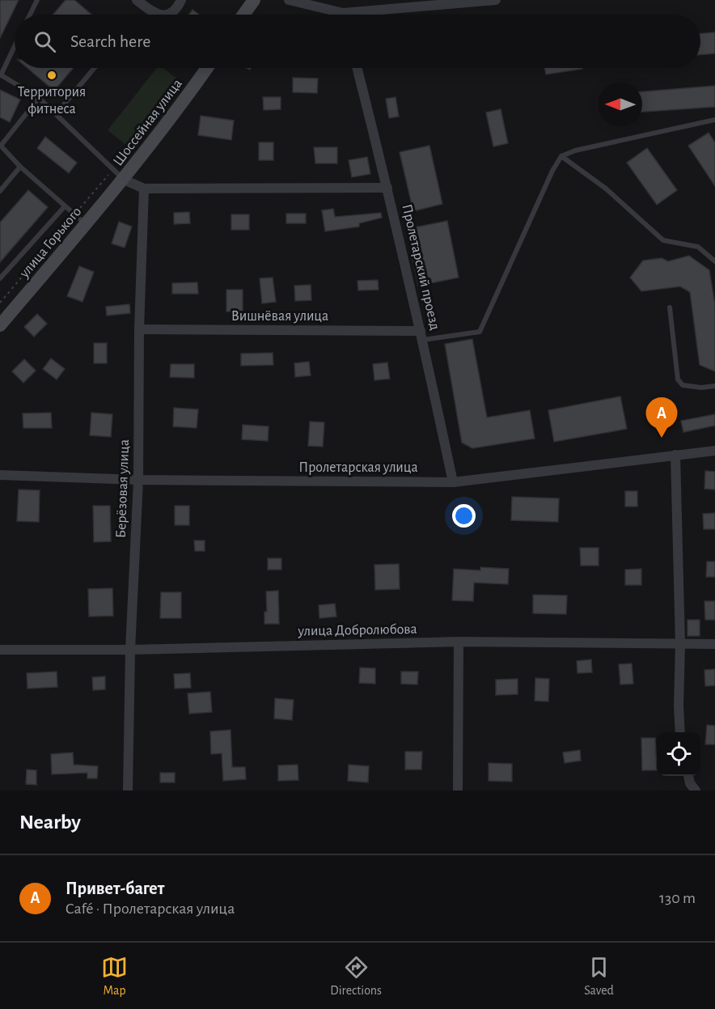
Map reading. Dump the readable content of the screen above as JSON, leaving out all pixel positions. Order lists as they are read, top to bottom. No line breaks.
{"streets":{"main road":["Шоссейная улица","улица Горького"],"street":["Пролетарский проезд","Вишнёвая улица","Пролетарская улица","Берёзовая улица","улица Добролюбова"]},"crossings":[["Шоссейная улица","улица Горького"],["Пролетарский проезд","Вишнёвая улица"],["Пролетарский проезд","Пролетарская улица"],["Вишнёвая улица","Берёзовая улица"],["Пролетарская улица","Берёзовая улица"],["Берёзовая улица","улица Добролюбова"]],"places":["Территория фитнеса"],"north":"left","page":{"search":"Search here","pins":"A","heading":"Nearby","list":[{"mark":"A","name":"Привет-багет","note":"Café · Пролетарская улица","value":"130 m"}],"nav":["Map","Directions","Saved"]}}
